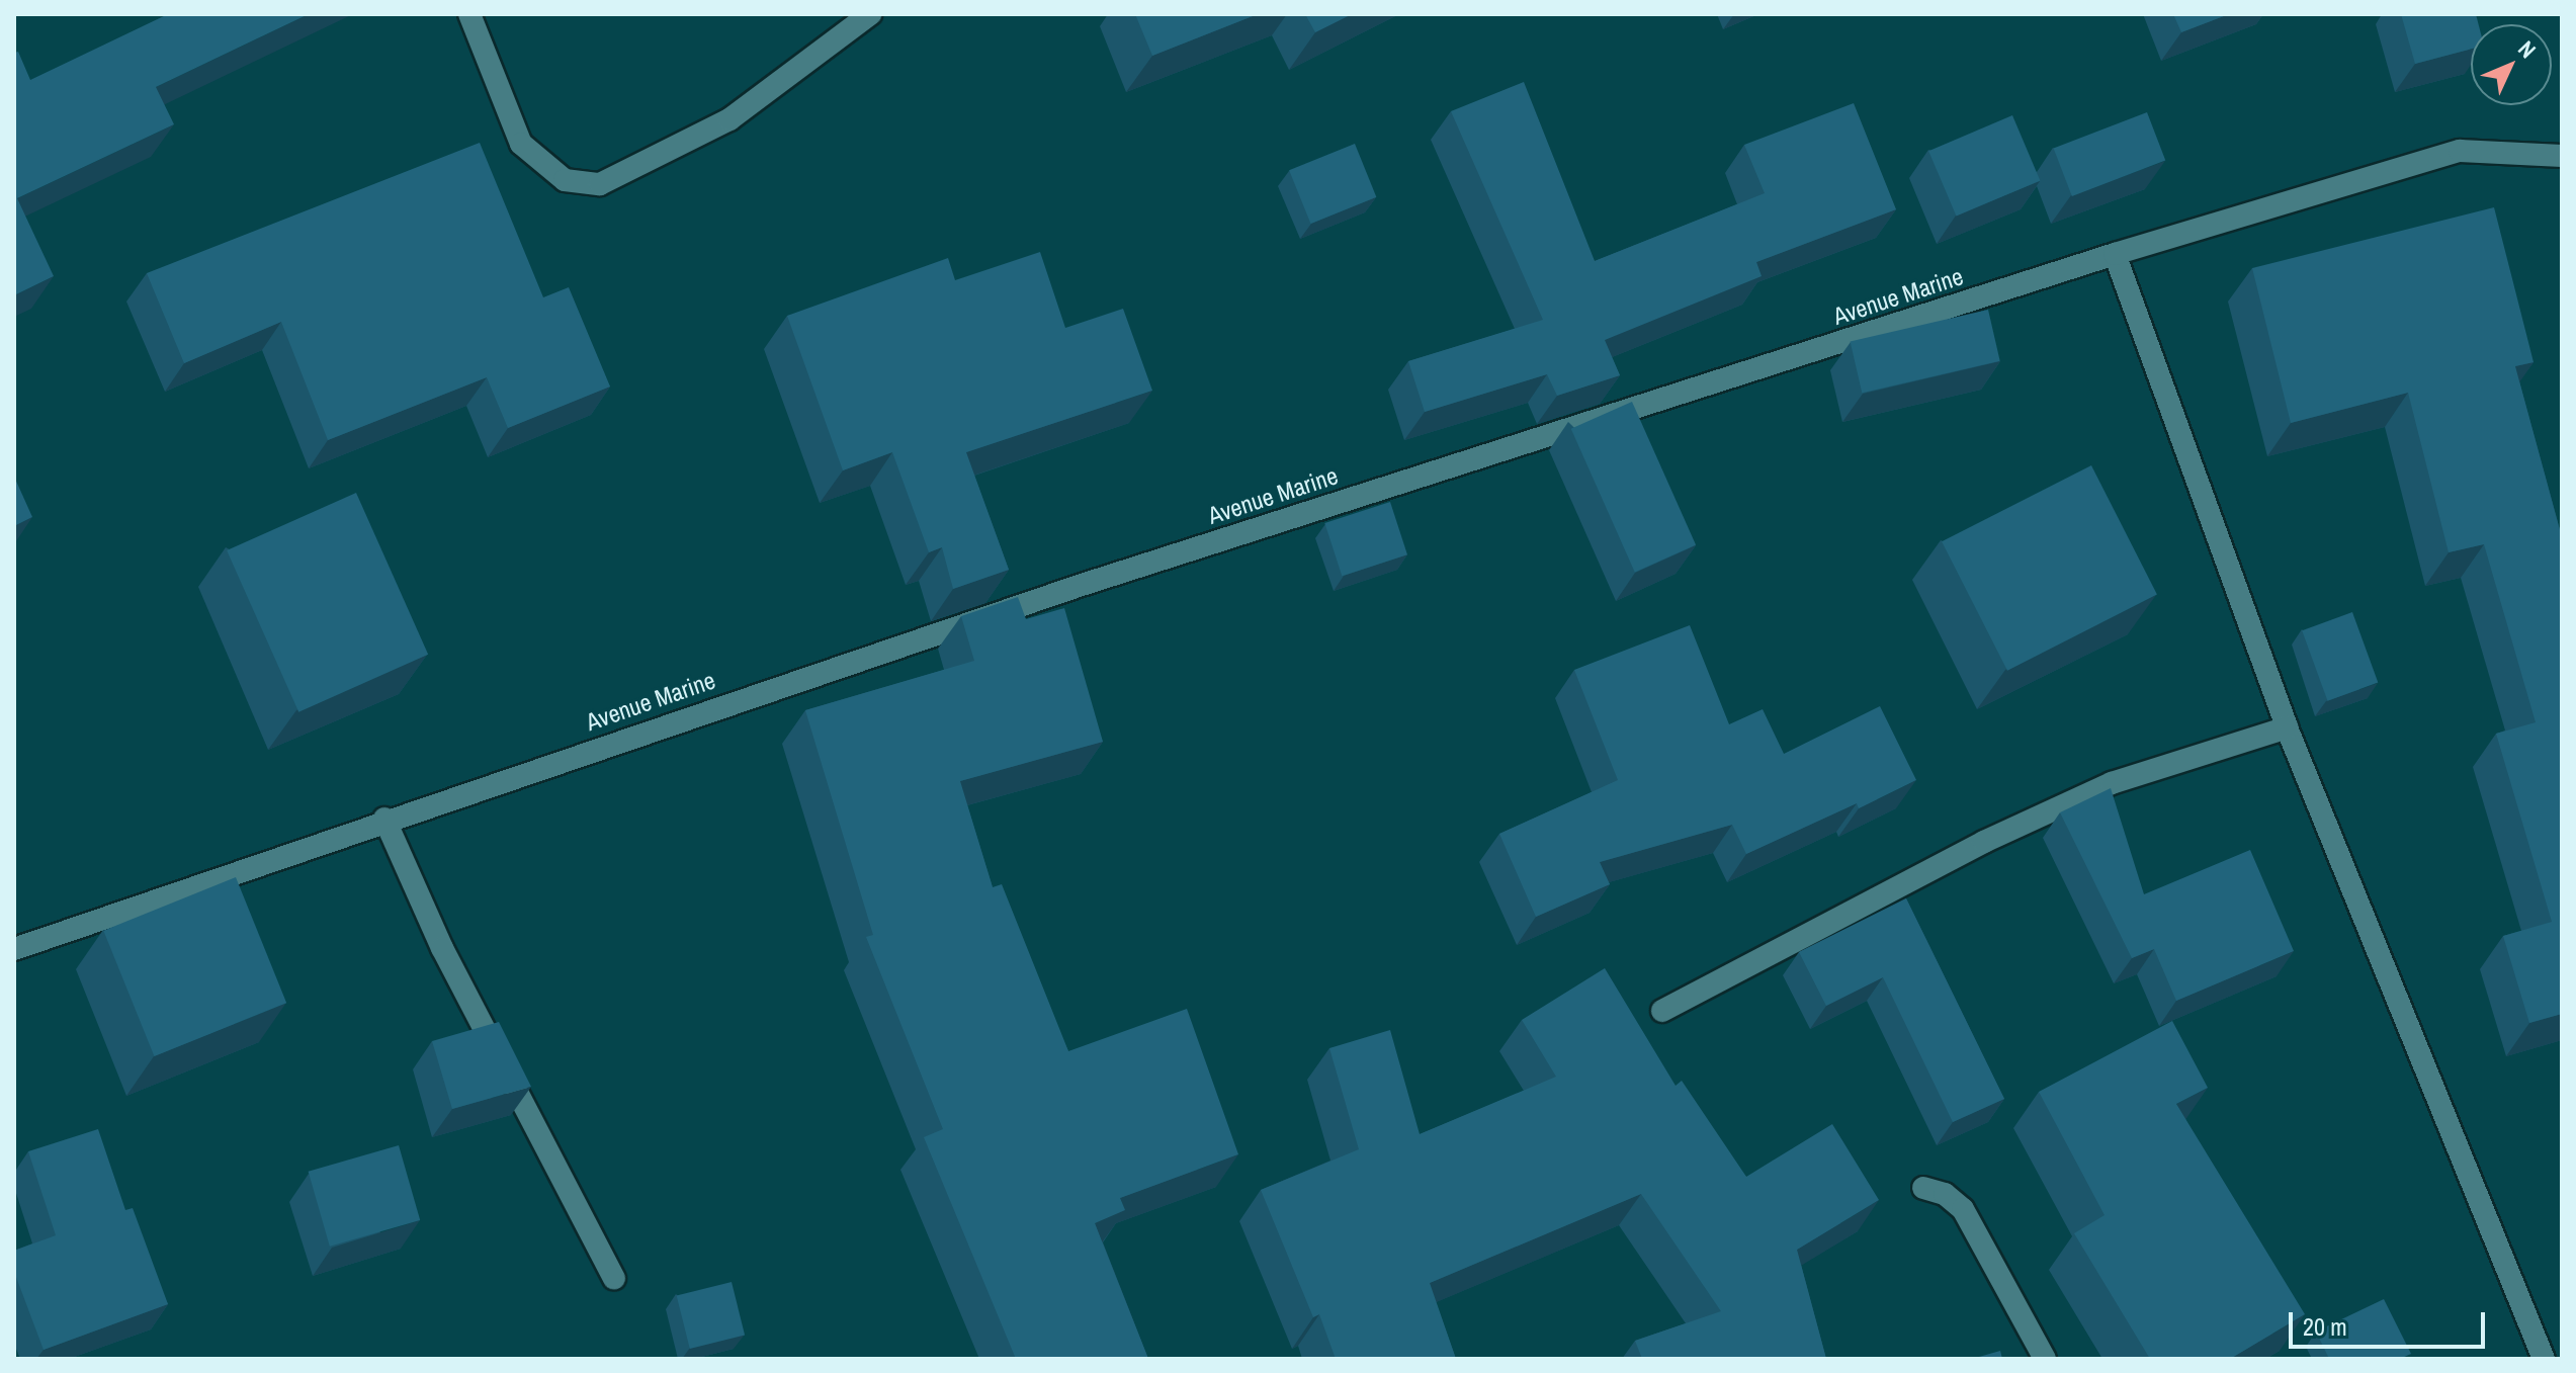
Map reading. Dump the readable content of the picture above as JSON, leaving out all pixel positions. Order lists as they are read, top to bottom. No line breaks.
{"streets":{"street":["Avenue Marine"]},"scale_bar":"20 m","north":"top right"}
